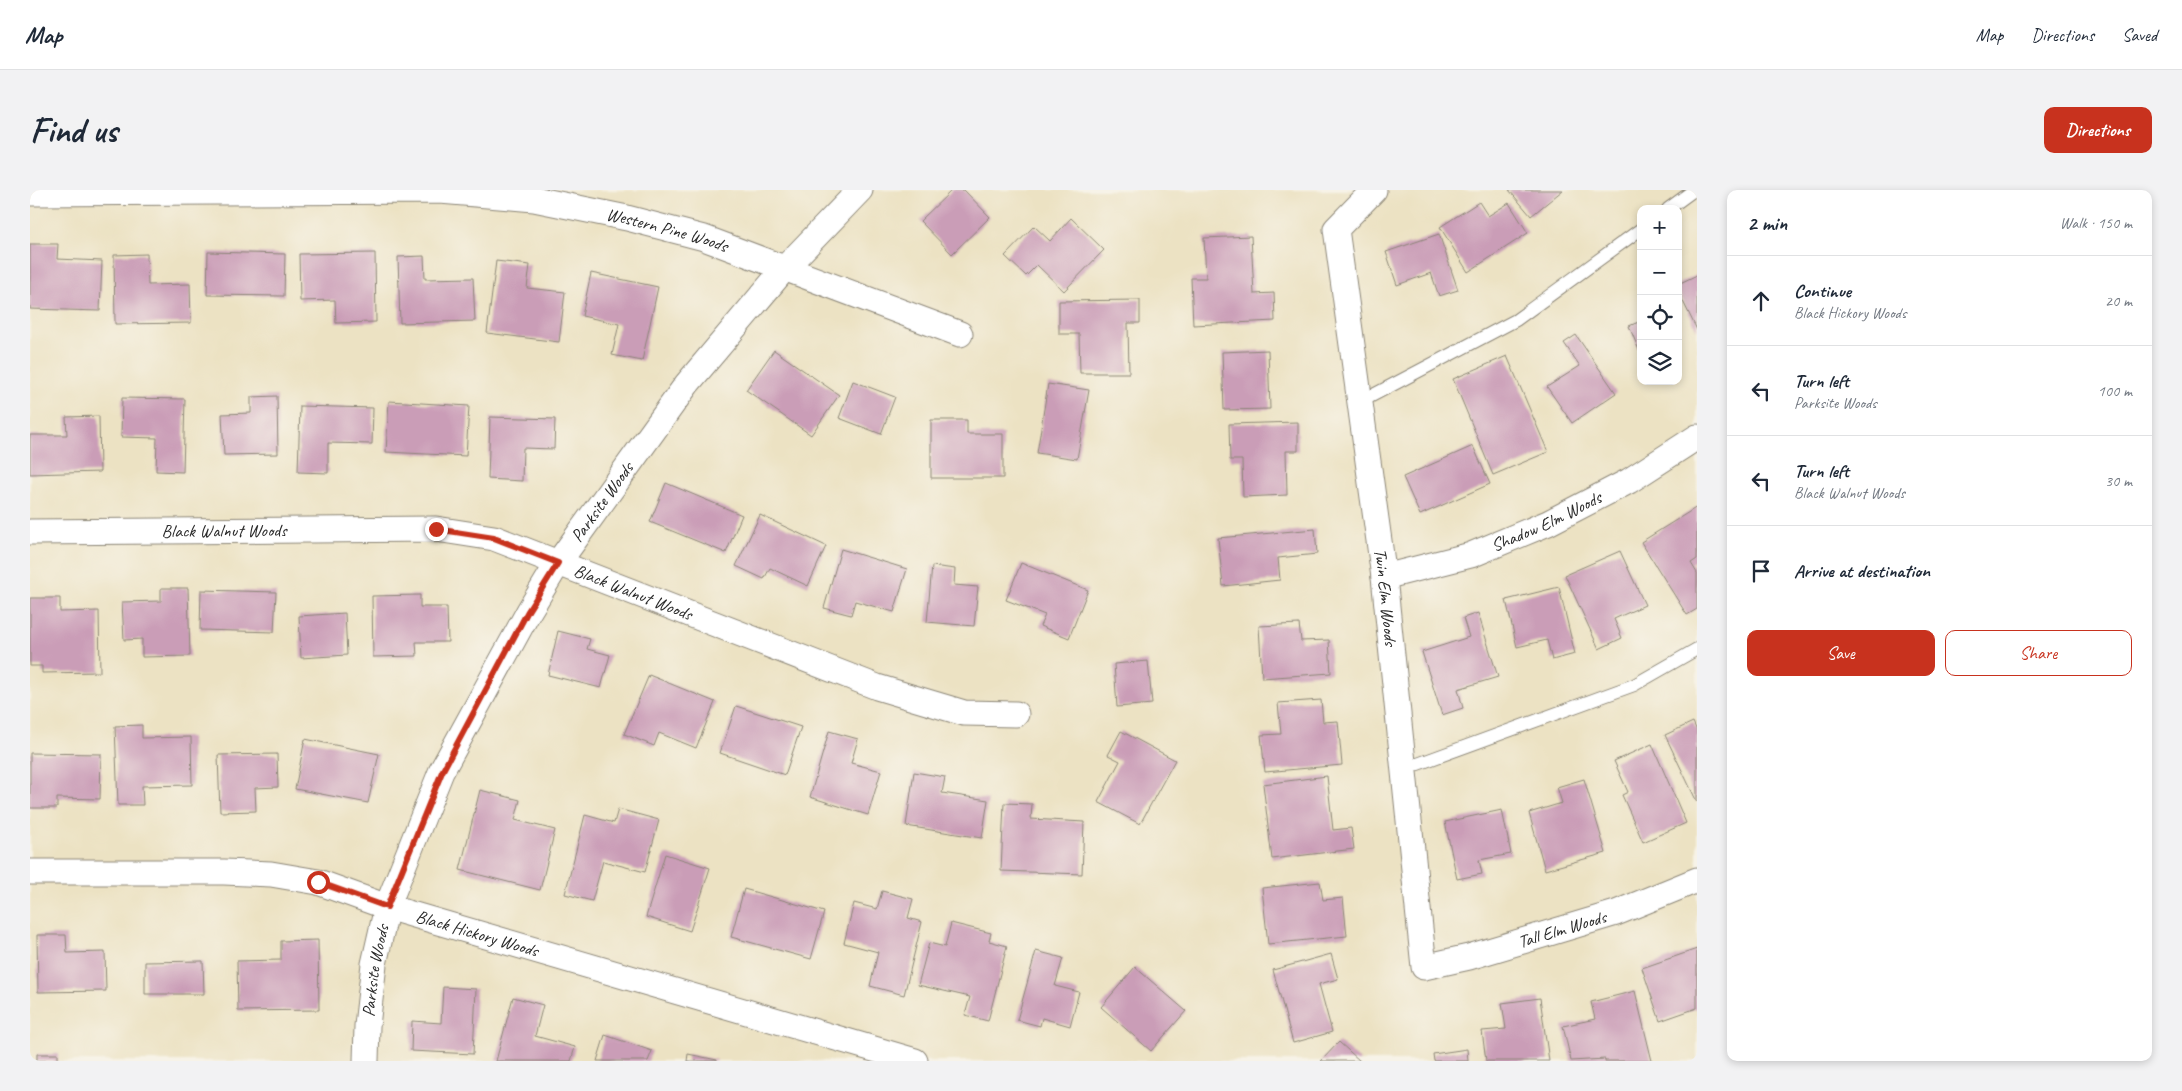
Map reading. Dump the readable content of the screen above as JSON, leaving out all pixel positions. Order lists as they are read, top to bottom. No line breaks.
{"streets":{"street":["Western Pine Woods","Parksite Woods","Shadow Elm Woods","Black Walnut Woods","Twin Elm Woods","Tall Elm Woods","Black Hickory Woods"]},"crossings":[["Western Pine Woods","Parksite Woods"],["Parksite Woods","Black Walnut Woods"],["Parksite Woods","Black Hickory Woods"],["Shadow Elm Woods","Twin Elm Woods"],["Twin Elm Woods","Tall Elm Woods"]],"page":{"header":"Map","nav":["Map","Directions","Saved"],"buttons":["Directions",["Save","Share"]],"title":"Find us","heading":["2 min","Walk · 150 m"],"map_buttons":["+","−"],"list":[["Continue","Black Hickory Woods","20 m"],["Turn left","Parksite Woods","100 m"],["Turn left","Black Walnut Woods","30 m"],"Arrive at destination"]}}
